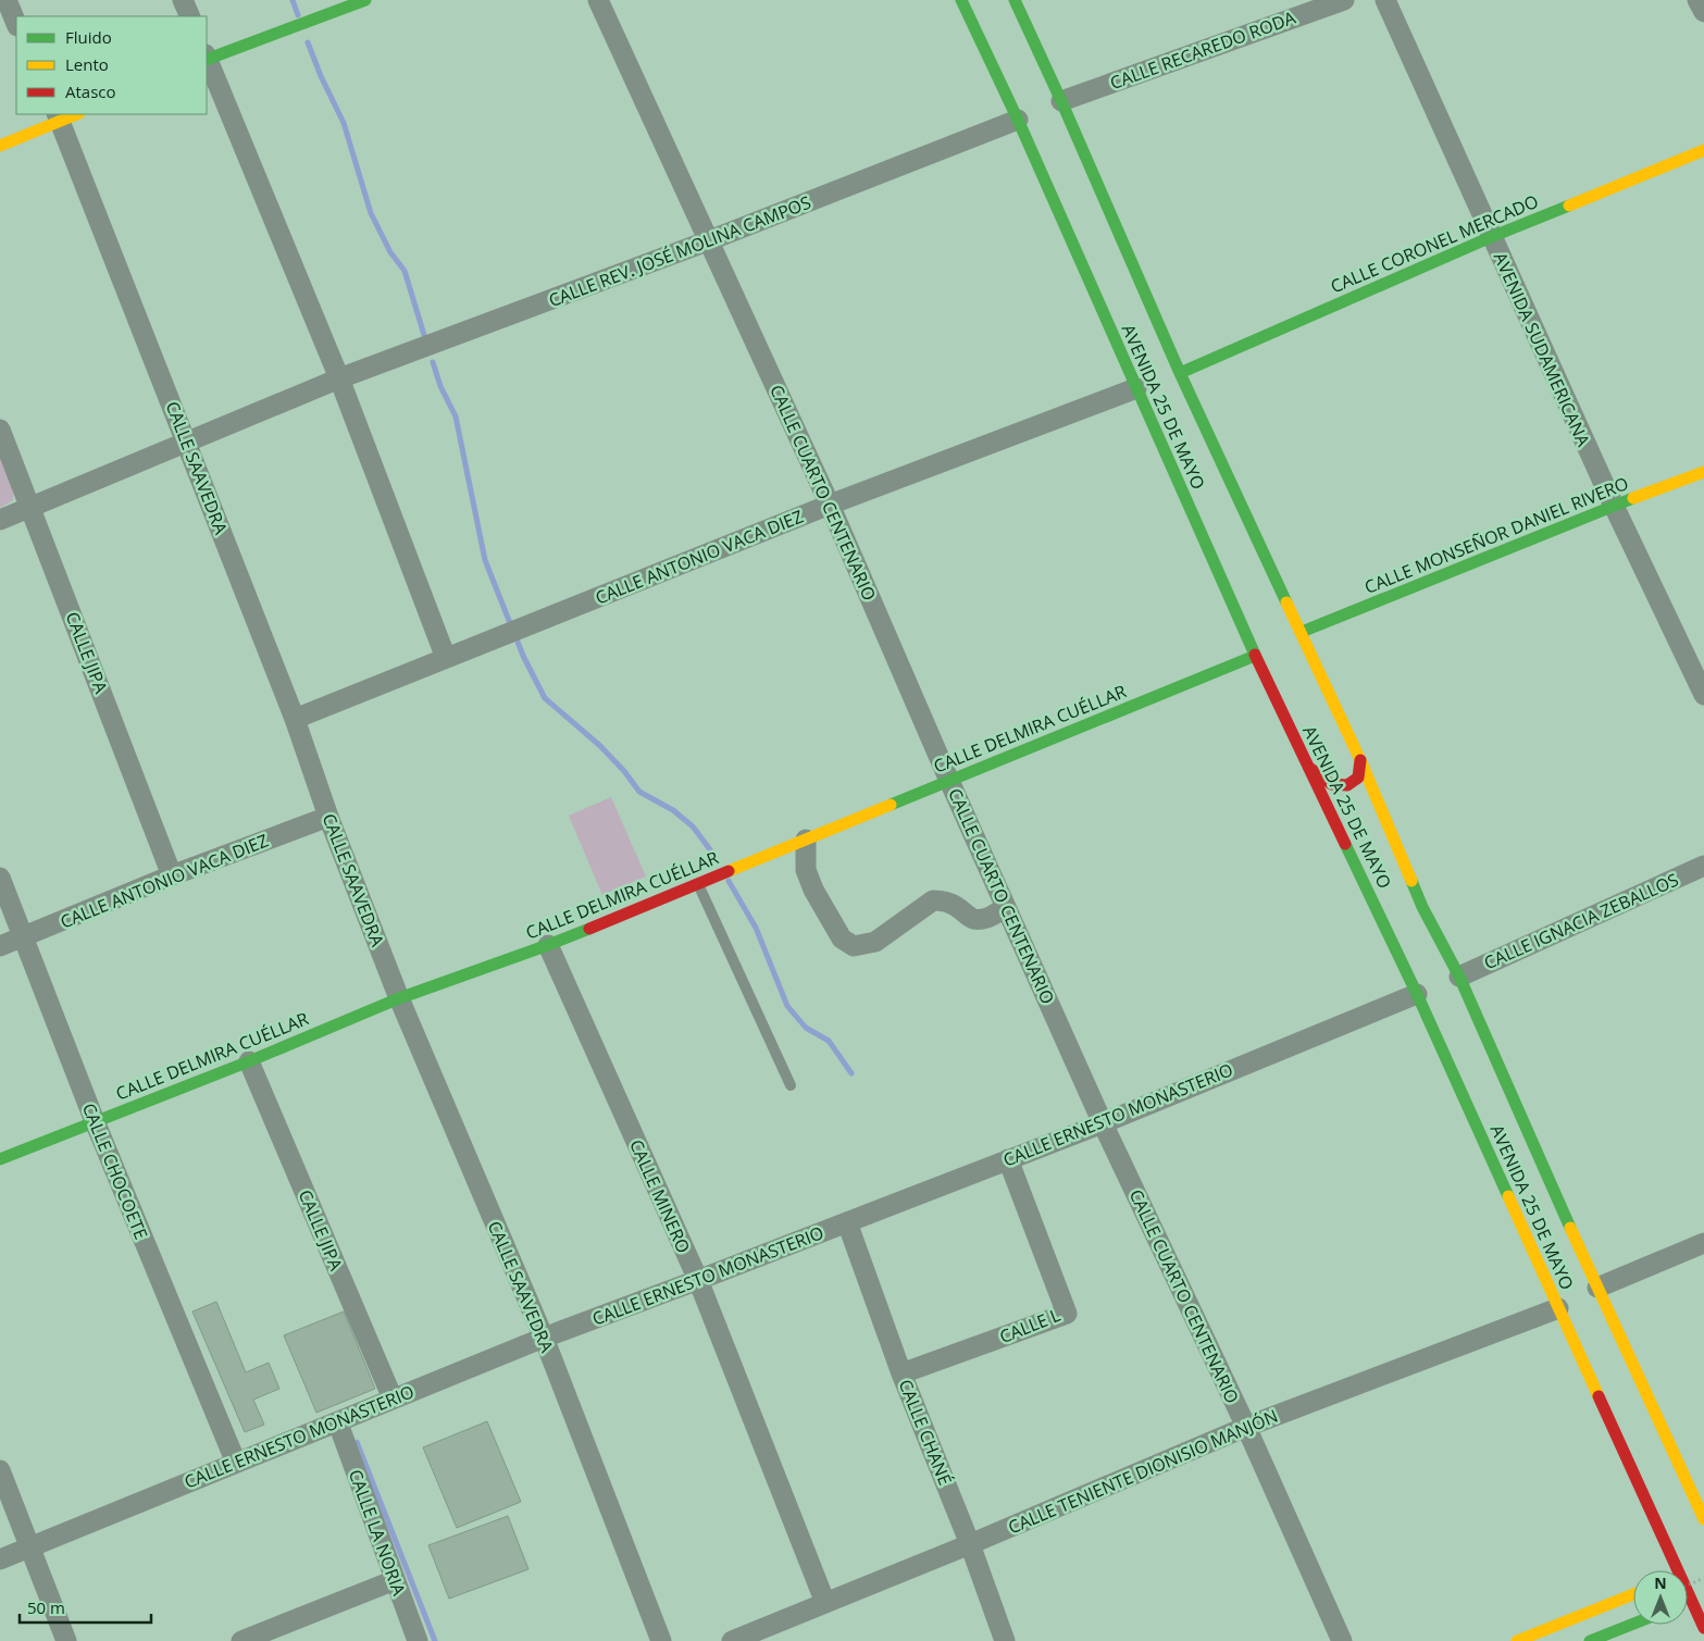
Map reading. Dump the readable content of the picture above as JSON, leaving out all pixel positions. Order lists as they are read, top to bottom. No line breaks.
{"streets":{"main road":["CALLE CORONEL MERCADO","AVENIDA 25 DE MAYO","CALLE MONSEÑOR DANIEL RIVERO","CALLE DELMIRA CUÉLLAR"],"street":["CALLE RECAREDO RODA","CALLE REV. JOSÉ MOLINA CAMPOS","AVENIDA SUDAMERICANA","CALLE SAAVEDRA","CALLE CUARTO CENTENARIO","CALLE ANTONIO VACA DIEZ","CALLE JIPA","CALLE IGNACIA ZEBALLOS","CALLE ERNESTO MONASTERIO","CALLE CHOCOETE","CALLE MINERO","CALLE L","CALLE CHANÉ","CALLE TENIENTE DIONISIO MANJÓN","CALLE LA NORIA"]},"crossings":[["CALLE RECAREDO RODA","AVENIDA 25 DE MAYO"],["CALLE CORONEL MERCADO","AVENIDA SUDAMERICANA"],["CALLE CORONEL MERCADO","AVENIDA 25 DE MAYO"],["CALLE REV. JOSÉ MOLINA CAMPOS","AVENIDA 25 DE MAYO"],["CALLE REV. JOSÉ MOLINA CAMPOS","CALLE SAAVEDRA"],["CALLE REV. JOSÉ MOLINA CAMPOS","CALLE CUARTO CENTENARIO"],["CALLE REV. JOSÉ MOLINA CAMPOS","CALLE JIPA"],["AVENIDA SUDAMERICANA","CALLE MONSEÑOR DANIEL RIVERO"],["AVENIDA 25 DE MAYO","CALLE MONSEÑOR DANIEL RIVERO"],["AVENIDA 25 DE MAYO","CALLE ANTONIO VACA DIEZ"],["AVENIDA 25 DE MAYO","CALLE DELMIRA CUÉLLAR"],["AVENIDA 25 DE MAYO","CALLE IGNACIA ZEBALLOS"],["AVENIDA 25 DE MAYO","CALLE ERNESTO MONASTERIO"],["AVENIDA 25 DE MAYO","CALLE TENIENTE DIONISIO MANJÓN"],["CALLE SAAVEDRA","CALLE ANTONIO VACA DIEZ"],["CALLE SAAVEDRA","CALLE DELMIRA CUÉLLAR"],["CALLE SAAVEDRA","CALLE ERNESTO MONASTERIO"],["CALLE CUARTO CENTENARIO","CALLE ANTONIO VACA DIEZ"],["CALLE CUARTO CENTENARIO","CALLE DELMIRA CUÉLLAR"],["CALLE CUARTO CENTENARIO","CALLE ERNESTO MONASTERIO"],["CALLE CUARTO CENTENARIO","CALLE TENIENTE DIONISIO MANJÓN"],["CALLE ANTONIO VACA DIEZ","CALLE JIPA"],["CALLE ANTONIO VACA DIEZ","CALLE CHOCOETE"],["CALLE JIPA","CALLE DELMIRA CUÉLLAR"],["CALLE JIPA","CALLE ERNESTO MONASTERIO"],["CALLE DELMIRA CUÉLLAR","CALLE CHOCOETE"],["CALLE DELMIRA CUÉLLAR","CALLE MINERO"],["CALLE ERNESTO MONASTERIO","CALLE CHOCOETE"],["CALLE ERNESTO MONASTERIO","CALLE MINERO"],["CALLE ERNESTO MONASTERIO","CALLE L"],["CALLE ERNESTO MONASTERIO","CALLE CHANÉ"],["CALLE ERNESTO MONASTERIO","CALLE LA NORIA"],["CALLE MINERO","CALLE TENIENTE DIONISIO MANJÓN"],["CALLE L","CALLE CHANÉ"],["CALLE CHANÉ","CALLE TENIENTE DIONISIO MANJÓN"]],"legend":["Fluido","Lento","Atasco"],"scale_bar":"50 m","north":"top"}
